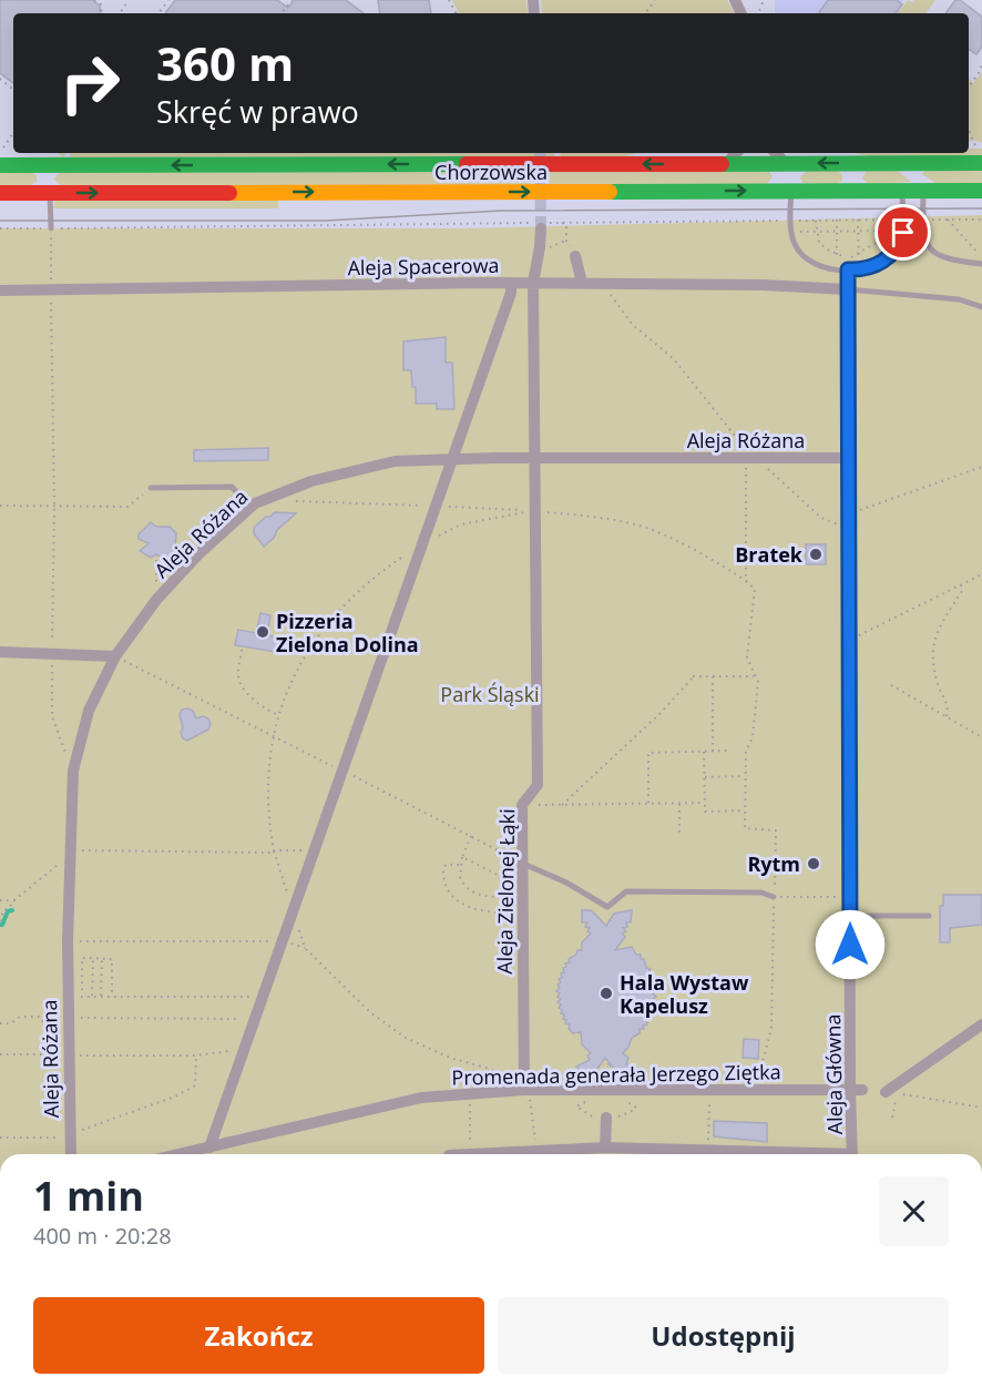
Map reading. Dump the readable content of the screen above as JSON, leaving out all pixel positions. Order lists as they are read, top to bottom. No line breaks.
{"streets":{"main road":["Chorzowska"],"street":["Aleja Spacerowa","Aleja Różana","Aleja Zielonej Łąki","Promenada generała Jerzego Ziętka","Aleja Główna"]},"crossings":[["Aleja Spacerowa","Aleja Zielonej Łąki"],["Aleja Spacerowa","Aleja Główna"],["Aleja Różana","Aleja Zielonej Łąki"],["Aleja Różana","Aleja Główna"],["Aleja Zielonej Łąki","Promenada generała Jerzego Ziętka"],["Promenada generała Jerzego Ziętka","Aleja Główna"]],"parks":["Park Śląski"],"places":["Bratek","Pizzeria Zielona Dolina","Rytm","Hala Wystaw Kapelusz"],"page":{"turn":["360 m","Skręć w prawo"],"heading":["1 min","400 m · 20:28"],"buttons":["Zakończ","Udostępnij"]}}
